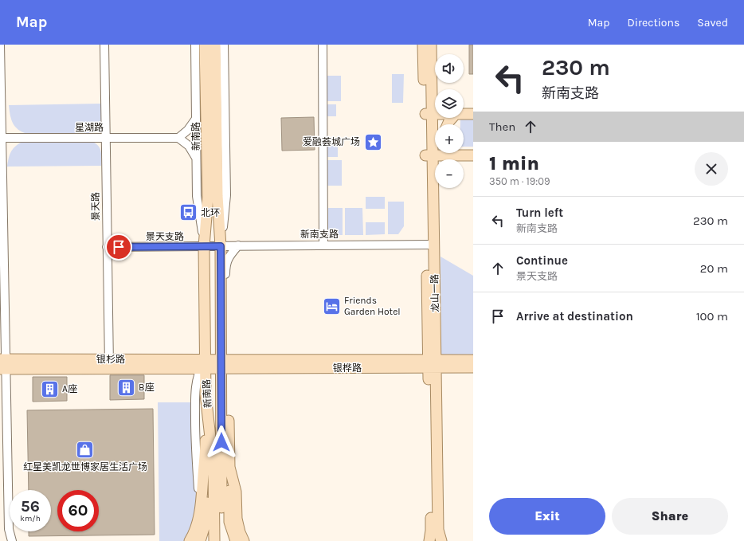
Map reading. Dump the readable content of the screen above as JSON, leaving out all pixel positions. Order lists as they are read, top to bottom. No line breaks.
{"streets":{"main road":["新南路","龙山一路","银杉路","银桦路"],"street":["星湖路","景天路","新南支路","景天支路"]},"crossings":[["星湖路","景天路"],["新南路","新南支路"],["新南路","景天支路"],["新南路","银杉路"],["新南路","银桦路"],["景天路","景天支路"],["景天路","银杉路"],["新南支路","景天支路"],["新南支路","龙山一路"],["龙山一路","银桦路"],["银杉路","银桦路"]],"places":{"place":["爱融荟城广场"],"bus stop":["北环"],"hotel":["Friends Garden Hotel"],"building":["B座","A座"],"shop":["红星美凯龙世博家居生活广场"]},"page":{"header":"Map","nav":["Map","Directions","Saved"],"turn":["230 m","新南支路"],"map_buttons":["+","−"],"then":"Then","heading":["1 min","350 m · 19:09"],"list":[{"name":"Turn left","note":"新南支路","value":"230 m"},{"name":"Continue","note":"景天支路","value":"20 m"},{"name":"Arrive at destination","value":"100 m"}],"speed":"56 km/h","limit":"60","buttons":["Exit","Share"]}}
